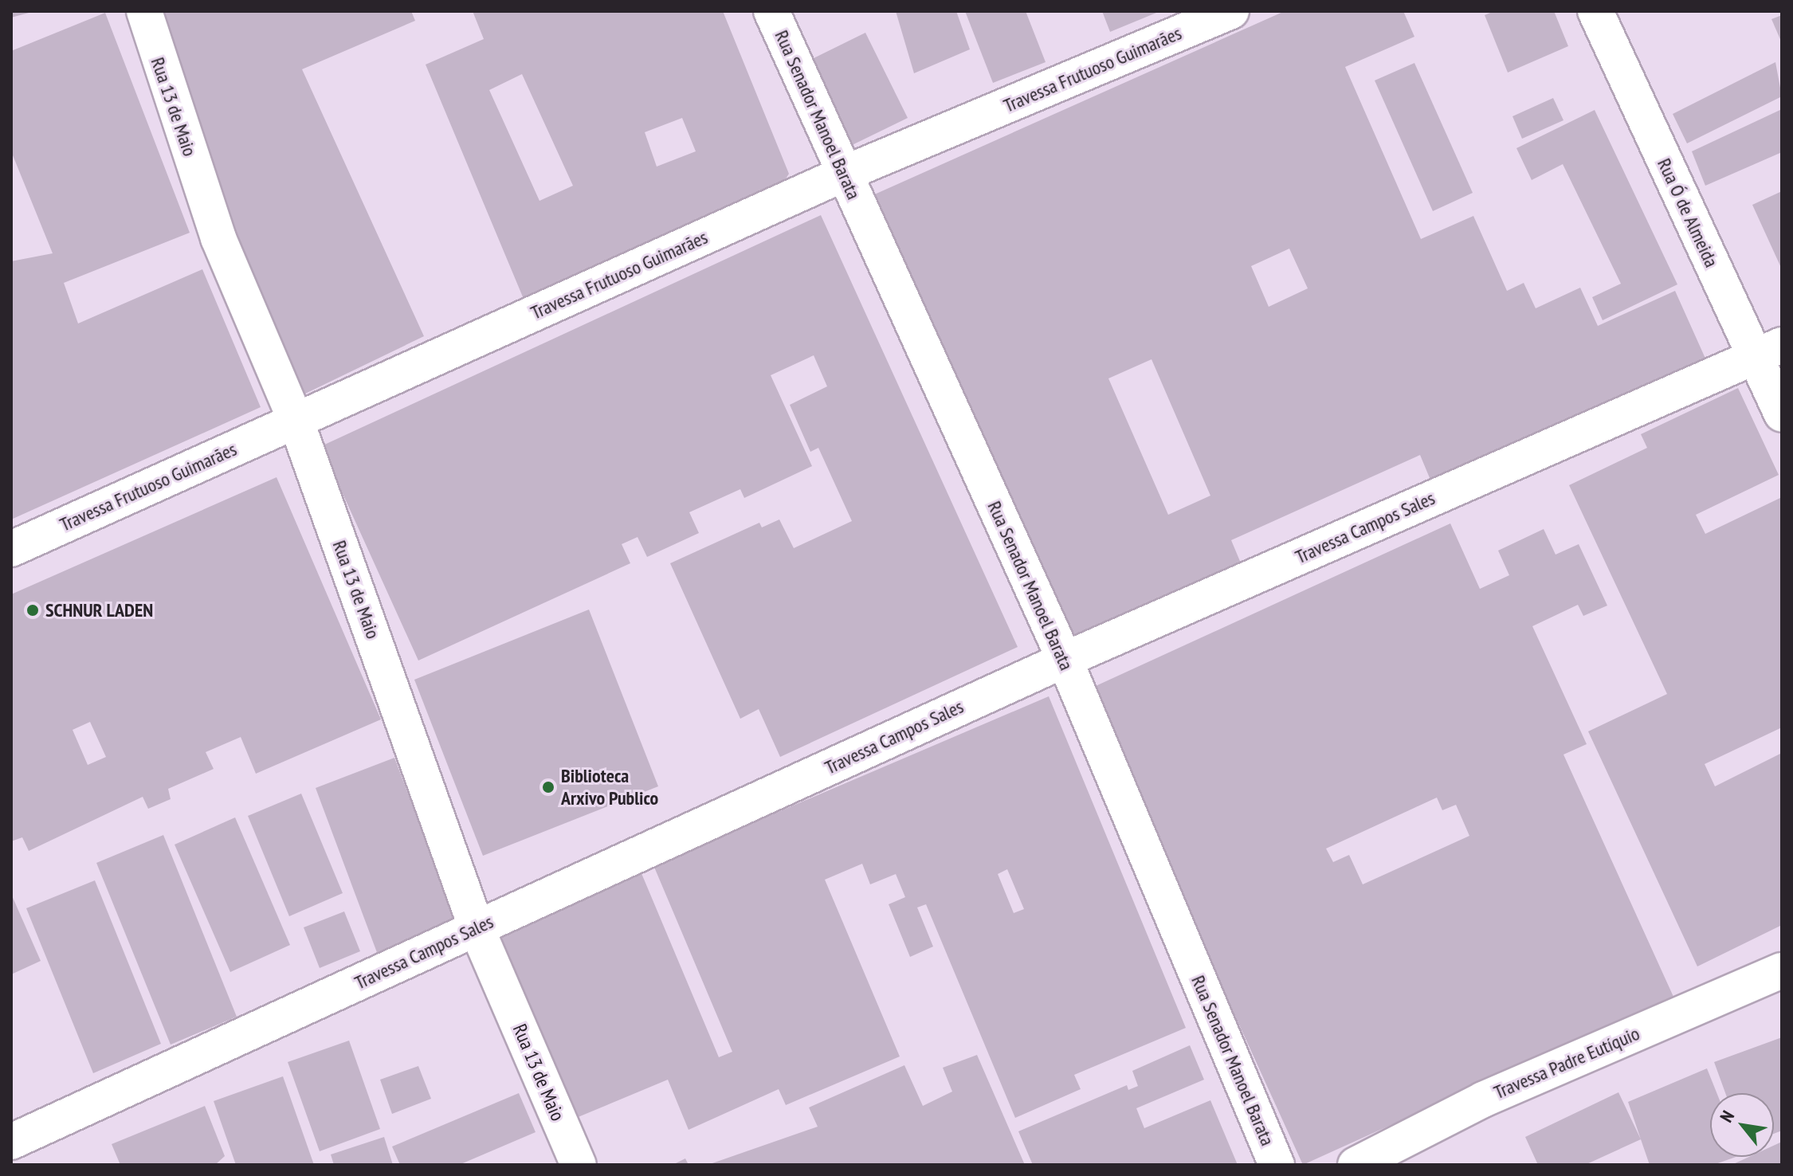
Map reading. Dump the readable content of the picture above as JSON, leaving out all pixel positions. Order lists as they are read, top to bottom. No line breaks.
{"streets":{"street":["Travessa Frutuoso Guimarães","Rua 13 de Maio","Rua Senador Manoel Barata","Rua Ó de Almeida","Travessa Campos Sales","Travessa Padre Eutíquio"]},"crossings":[["Travessa Frutuoso Guimarães","Rua 13 de Maio"],["Travessa Frutuoso Guimarães","Rua Senador Manoel Barata"],["Rua 13 de Maio","Travessa Campos Sales"],["Rua Senador Manoel Barata","Travessa Campos Sales"],["Rua Ó de Almeida","Travessa Campos Sales"]],"places":["SCHNUR LADEN","Biblioteca Arxivo Publico"],"north":"top left"}
